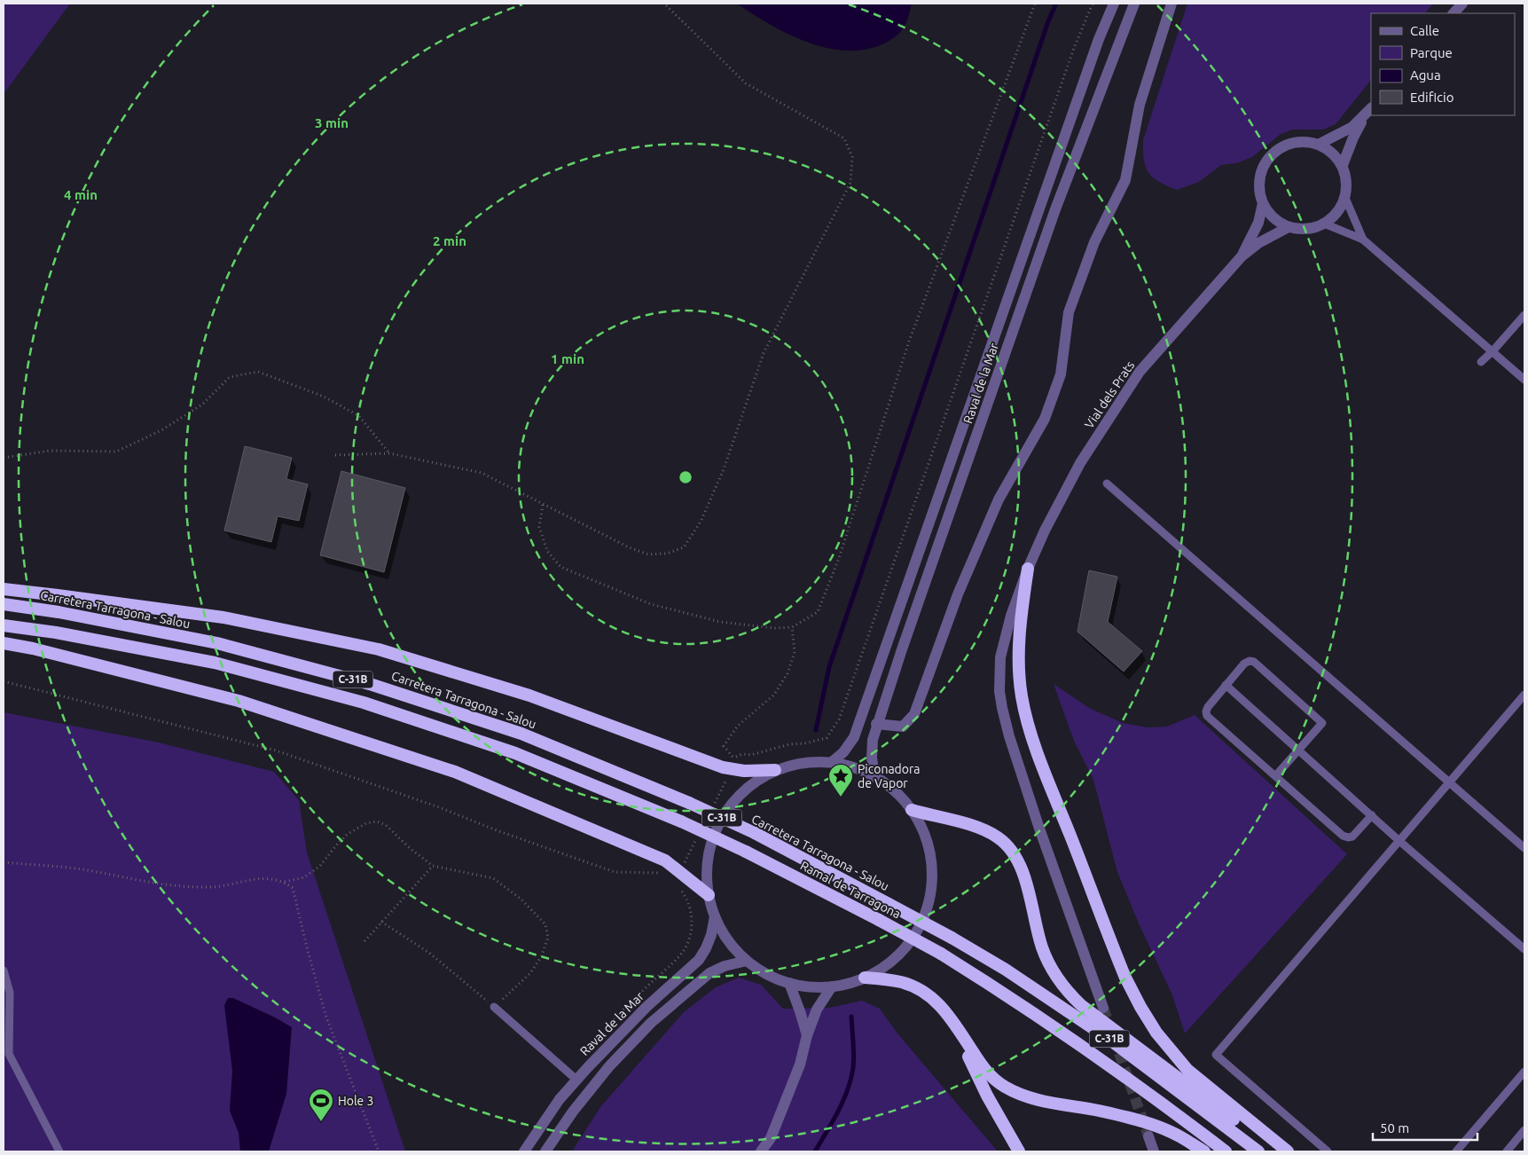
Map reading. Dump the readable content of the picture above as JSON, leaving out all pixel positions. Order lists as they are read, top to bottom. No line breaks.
{"streets":{"highway":["Carretera Tarragona - Salou","C-31B","Ramal de Tarragona"],"street":["Raval de la Mar","Vial dels Prats"]},"crossings":[["Carretera Tarragona - Salou","Ramal de Tarragona"]],"places":{"place":["Piconadora de Vapor"],"sports":["Hole 3"]},"legend":["Calle","Parque","Agua","Edificio"],"scale_bar":"50 m","rings":["3 min","4 min","2 min","1 min"]}
